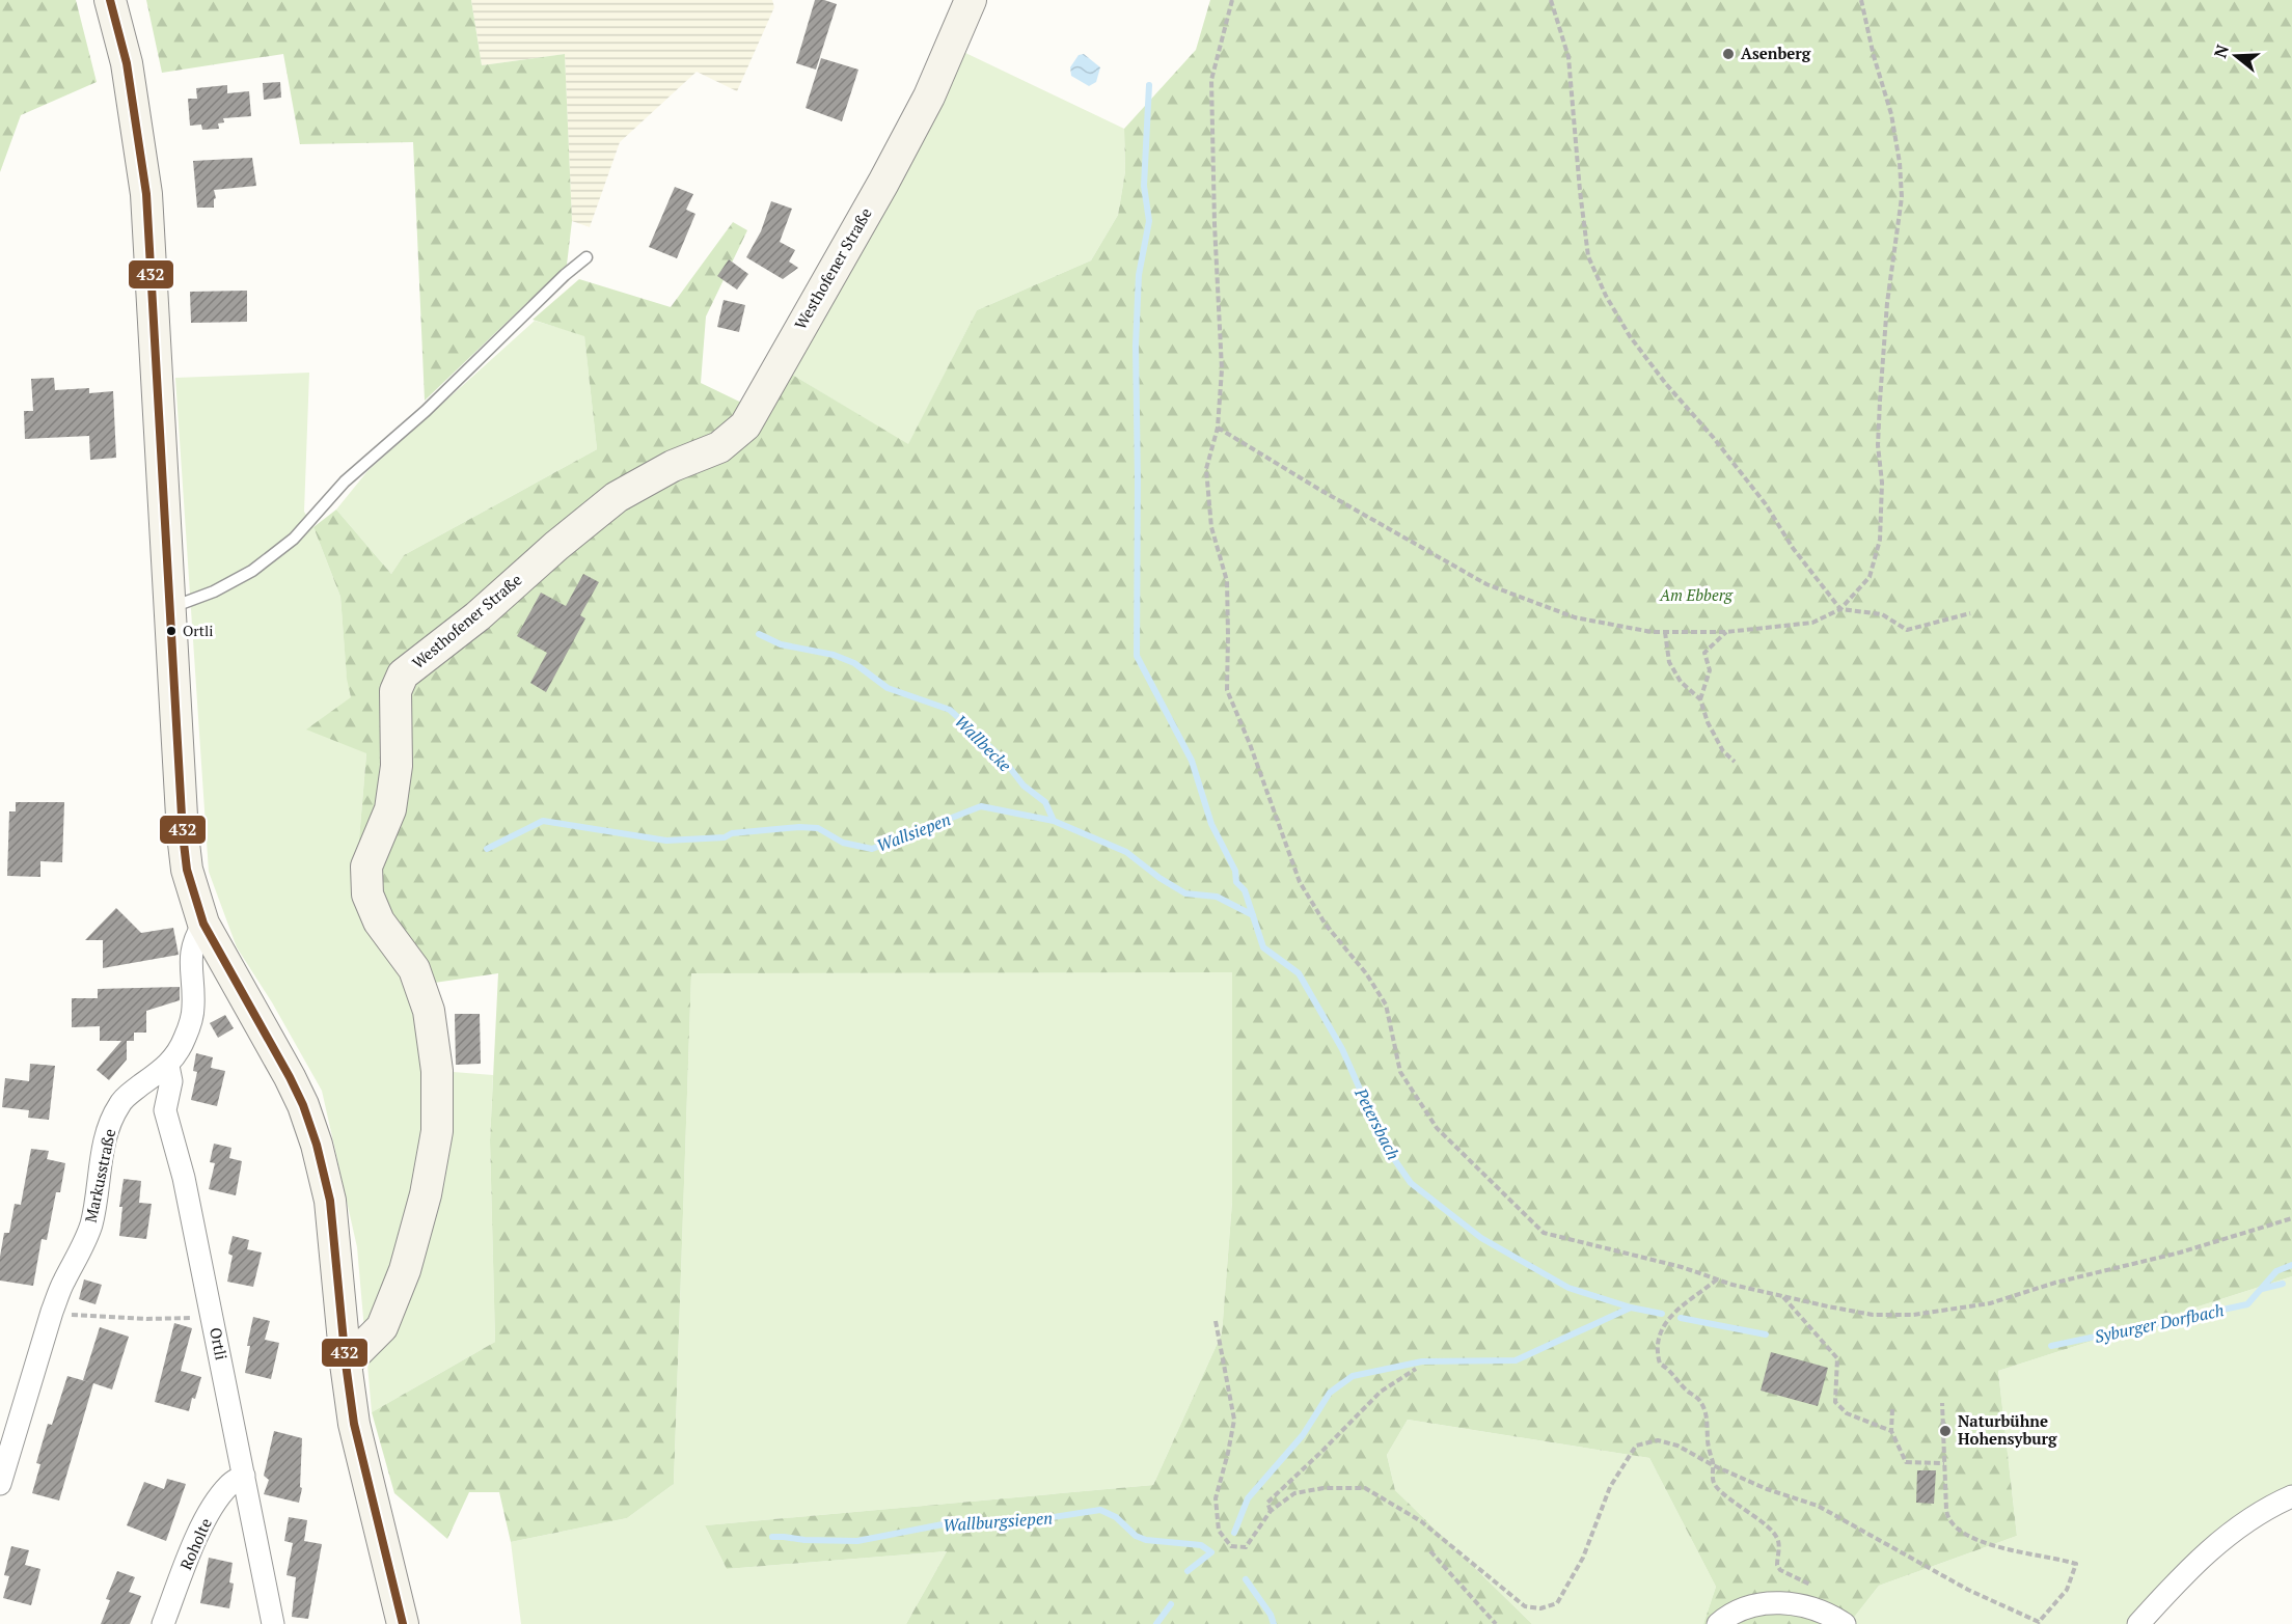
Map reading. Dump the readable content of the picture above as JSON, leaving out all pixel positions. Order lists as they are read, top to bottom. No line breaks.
{"streets":{"street":["Westhofener Straße","Markusstraße","Ortli","Roholte"]},"crossings":[["Markusstraße","Ortli"],["Ortli","Roholte"]],"water":["Wallbecke","Wallsiepen","Petersbach","Syburger Dorfbach","Wallburgsiepen"],"parks":["Am Ebberg"],"places":["Asenberg","Ortli","Naturbühne Hohensyburg"],"lines":["transit line 432"],"north":"left"}
